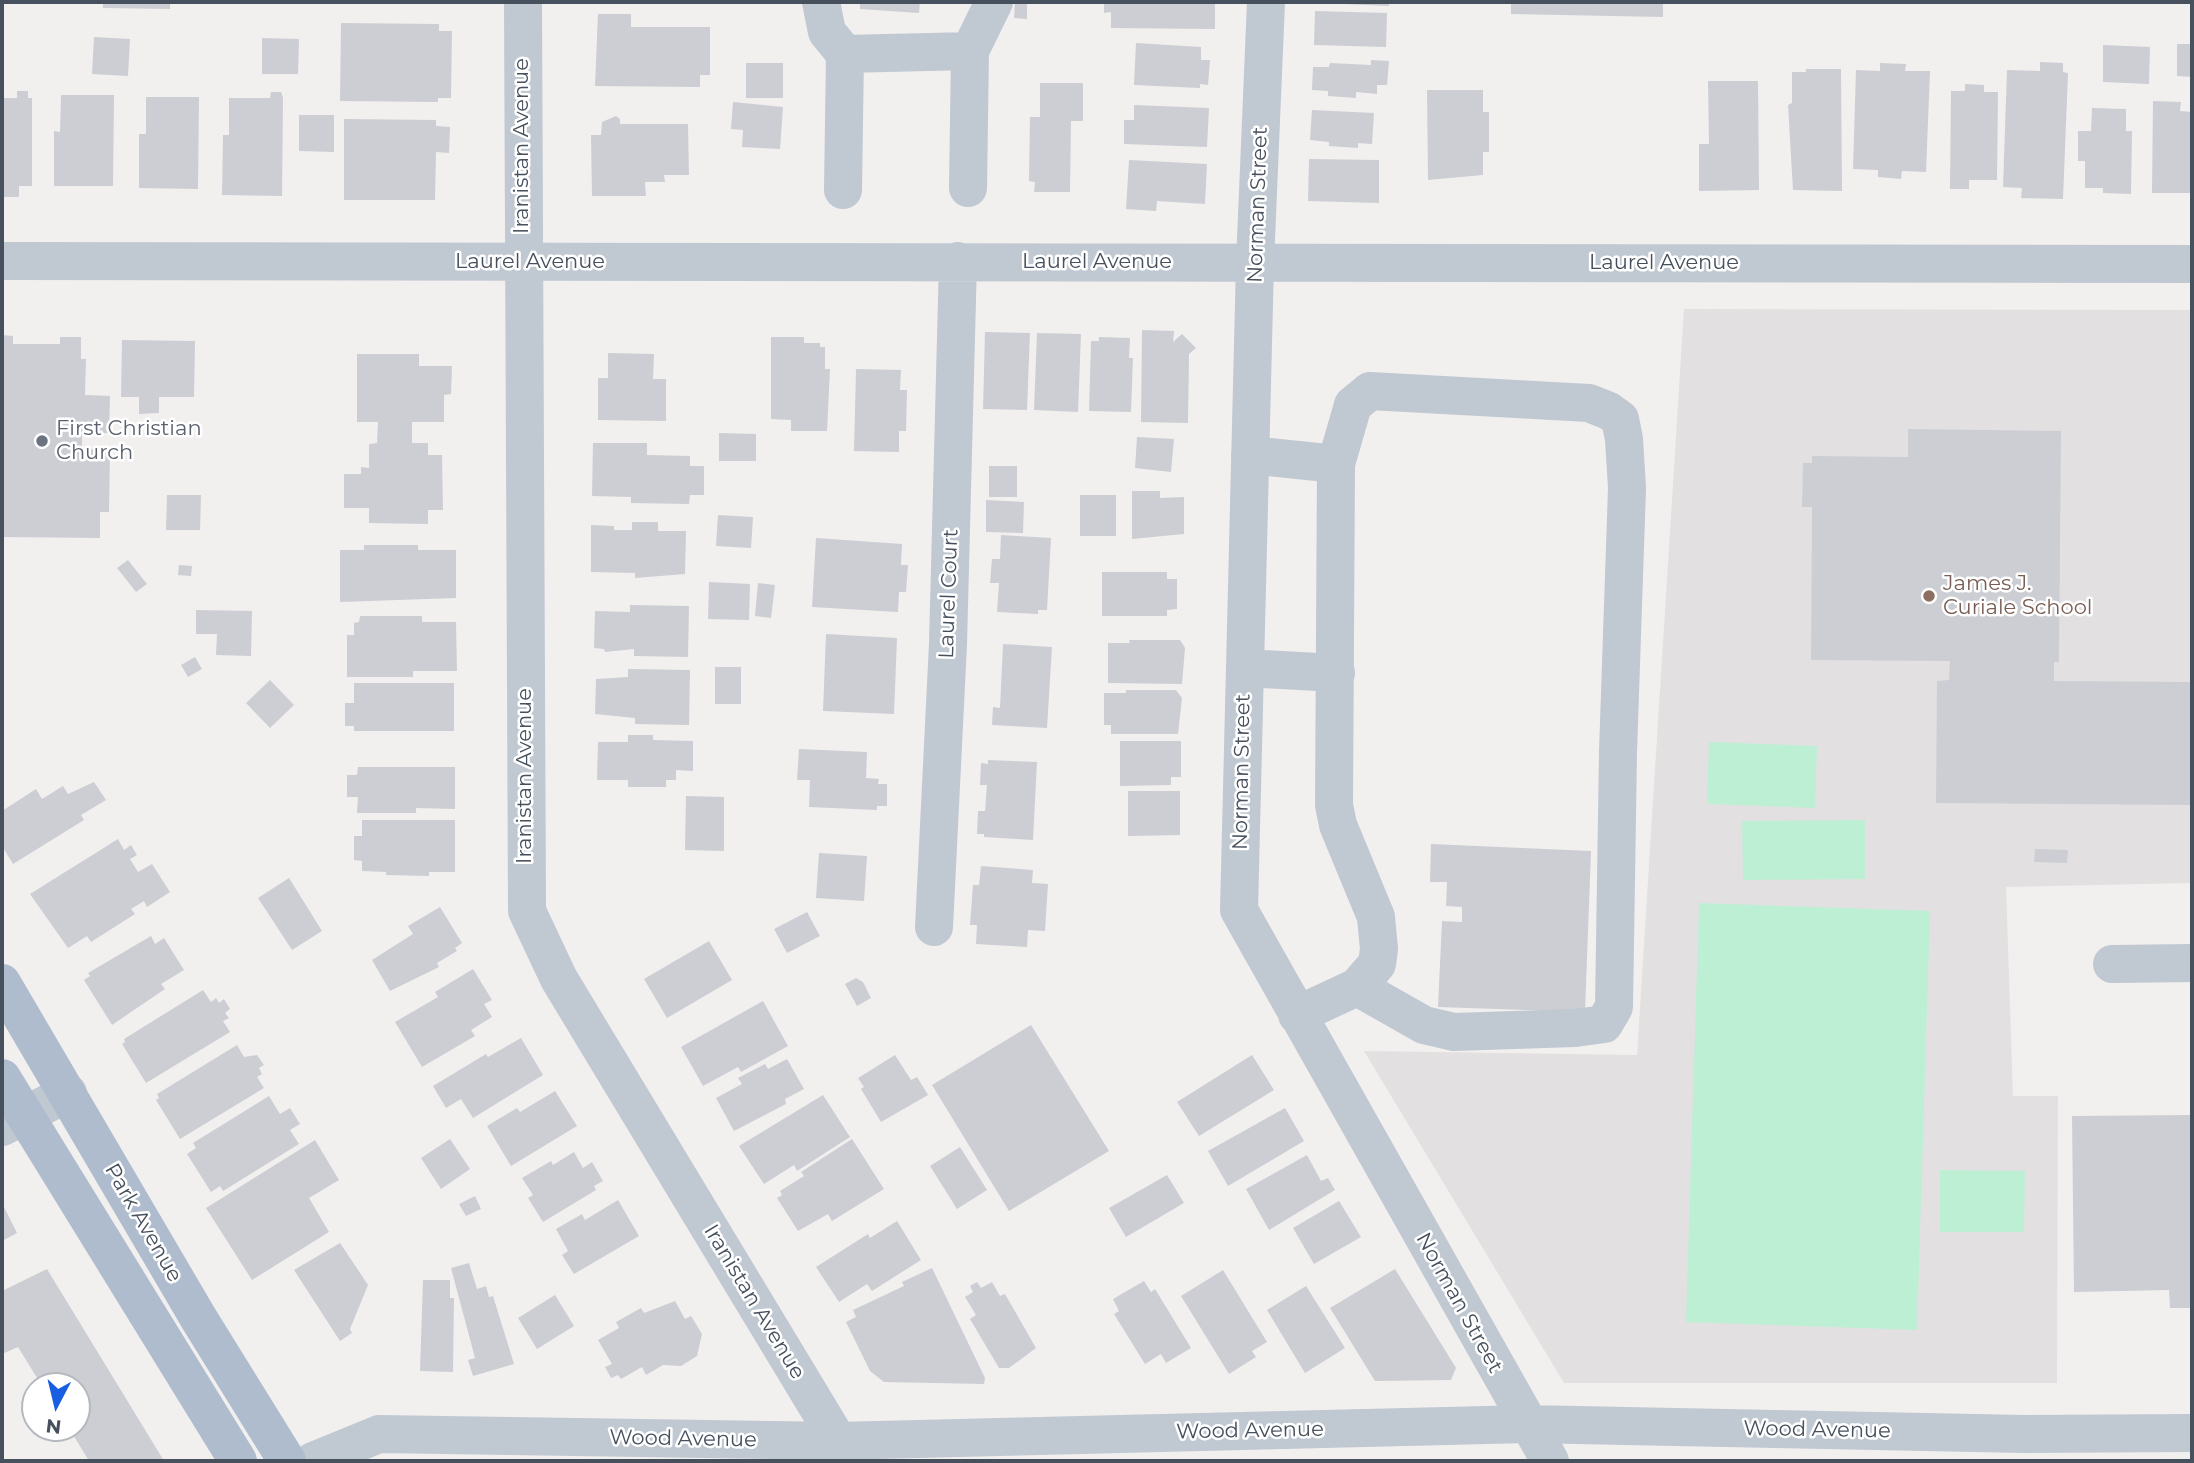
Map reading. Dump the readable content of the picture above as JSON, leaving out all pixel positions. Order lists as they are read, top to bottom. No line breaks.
{"streets":{"main road":["Park Avenue"],"street":["Iranistan Avenue","Norman Street","Laurel Avenue","Laurel Court","Wood Avenue"]},"crossings":[["Iranistan Avenue","Laurel Avenue"],["Iranistan Avenue","Wood Avenue"],["Norman Street","Laurel Avenue"],["Norman Street","Wood Avenue"],["Laurel Avenue","Laurel Court"]],"places":["First Christian Church","James J. Curiale School"],"north":"bottom"}
